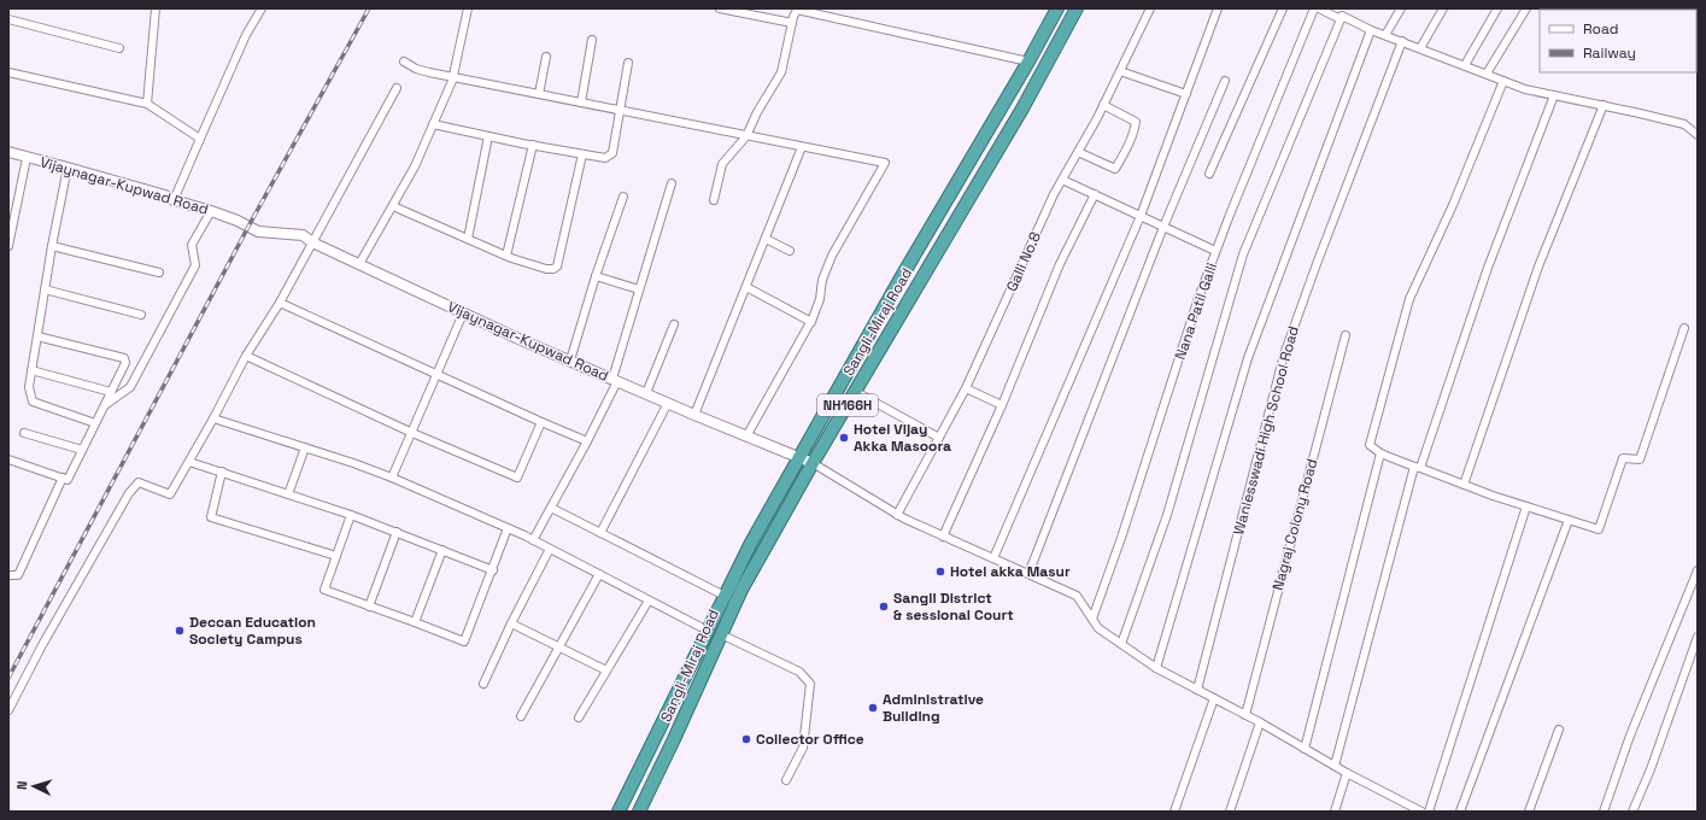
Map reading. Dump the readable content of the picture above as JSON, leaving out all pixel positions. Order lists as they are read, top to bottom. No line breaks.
{"streets":{"highway":["Sangli-Miraj Road","NH166H"],"street":["Vijaynagar-Kupwad Road","Galli No.8","Nana Patil Galli","Wanlesswadi High School Road","Nagraj Colony Road"]},"crossings":[["Vijaynagar-Kupwad Road","Sangli-Miraj Road"]],"places":["Hotel Vijay Akka Masoora","Hotel akka Masur","Sangli District & sessional Court","Deccan Education Society Campus","Administrative Building","Collector Office"],"legend":["Road","Railway"],"north":"left"}
